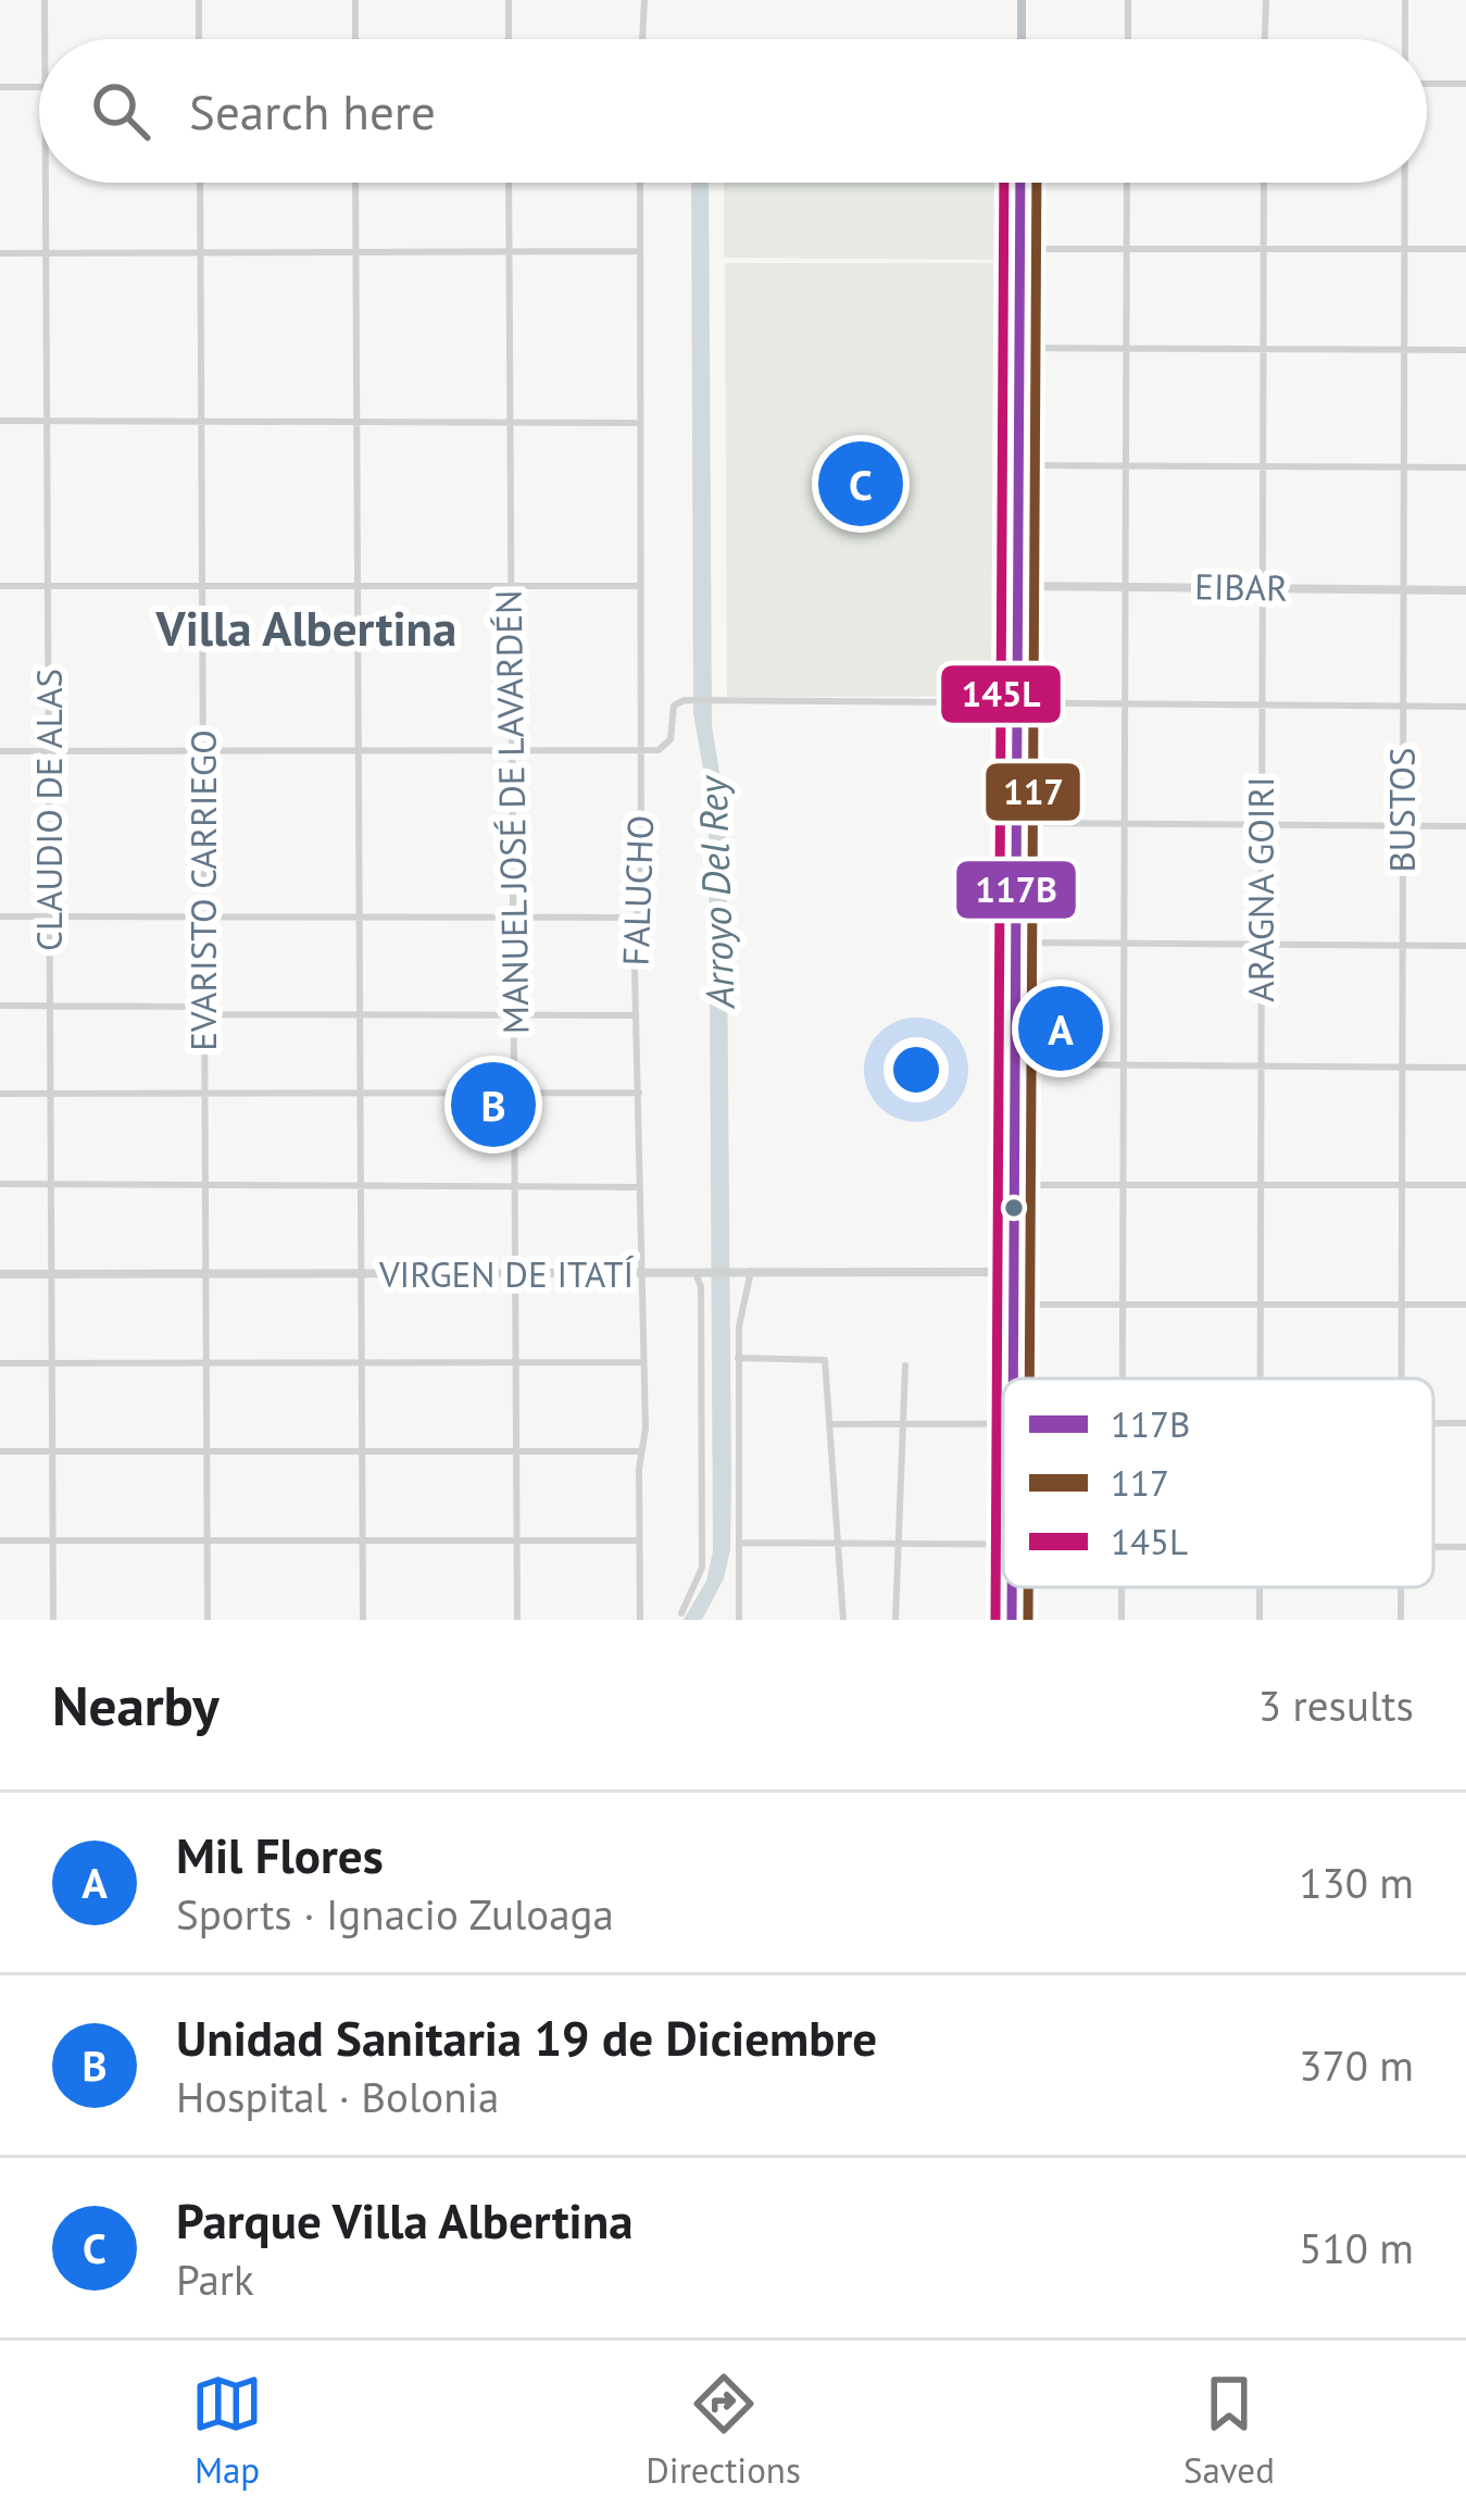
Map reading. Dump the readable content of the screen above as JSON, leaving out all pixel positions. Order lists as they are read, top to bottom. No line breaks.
{"streets":{"street":["EIBAR","CLAUDIO DE ALAS","BUSTOS","MANUEL JOSÉ DE LAVARDÉN","ARAGNA GOIRI","EVARISTO CARRIEGO","FALUCHO","VIRGEN DE ITATÍ"]},"crossings":[["EIBAR","BUSTOS"],["EIBAR","ARAGNA GOIRI"],["CLAUDIO DE ALAS","VIRGEN DE ITATÍ"],["MANUEL JOSÉ DE LAVARDÉN","VIRGEN DE ITATÍ"],["EVARISTO CARRIEGO","VIRGEN DE ITATÍ"],["FALUCHO","VIRGEN DE ITATÍ"]],"districts":["Villa Albertina"],"water":["Arroyo Del Rey"],"lines":["transit line 117B","transit line 117","transit line 145L"],"legend":["117B","117","145L"],"page":{"search":"Search here","pins":["C","A","B"],"heading":["Nearby","3 results"],"list":[{"mark":"A","name":"Mil Flores","note":"Sports · Ignacio Zuloaga","value":"130 m"},{"mark":"B","name":"Unidad Sanitaria 19 de Diciembre","note":"Hospital · Bolonia","value":"370 m"},{"mark":"C","name":"Parque Villa Albertina","note":"Park","value":"510 m"}],"nav":["Map","Directions","Saved"]}}
